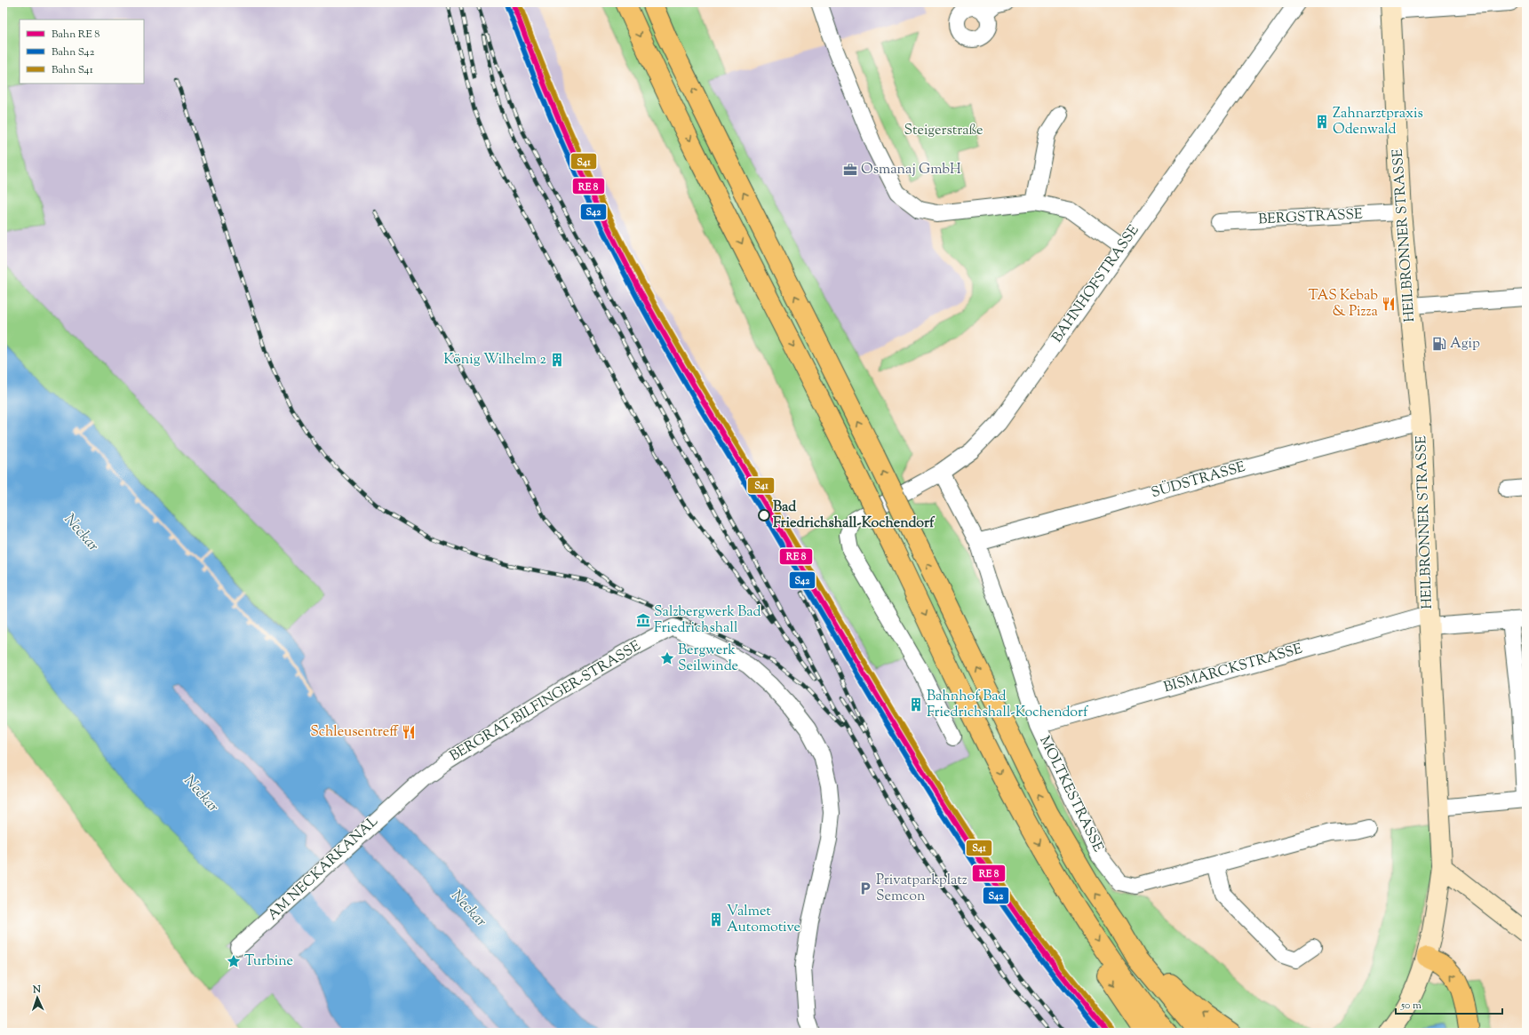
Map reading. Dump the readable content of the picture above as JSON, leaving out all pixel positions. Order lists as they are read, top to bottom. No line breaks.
{"streets":{"main road":["HEILBRONNER STRASSE"],"street":["BERGSTRASSE","BAHNHOFSTRASSE","SÜDSTRASSE","BISMARCKSTRASSE","BERGRAT-BILFINGER-STRASSE","MOLTKESTRASSE","AM NECKARKANAL"]},"crossings":[["BERGSTRASSE","HEILBRONNER STRASSE"],["HEILBRONNER STRASSE","SÜDSTRASSE"],["HEILBRONNER STRASSE","BISMARCKSTRASSE"],["BAHNHOFSTRASSE","MOLTKESTRASSE"],["SÜDSTRASSE","MOLTKESTRASSE"],["BISMARCKSTRASSE","MOLTKESTRASSE"],["BERGRAT-BILFINGER-STRASSE","AM NECKARKANAL"]],"water":["Neckar"],"parks":["Steigerstraße"],"places":{"building":["Zahnarztpraxis Odenwald","König Wilhelm 2","Bahnhof Bad Friedrichshall-Kochendorf","Valmet Automotive"],"office":["Osmanaj GmbH"],"restaurant":["TAS Kebab & Pizza","Schleusentreff"],"fuel station":["Agip"],"other":["Bad Friedrichshall-Kochendorf"],"museum":["Salzbergwerk Bad Friedrichshall"],"place":["Bergwerk Seilwinde","Turbine"],"parking":["Privatparkplatz Semcon"]},"lines":["rail line S41","rail line S42"],"legend":["Bahn RE 8","Bahn S42","Bahn S41"],"scale_bar":"50 m","north":"top"}
